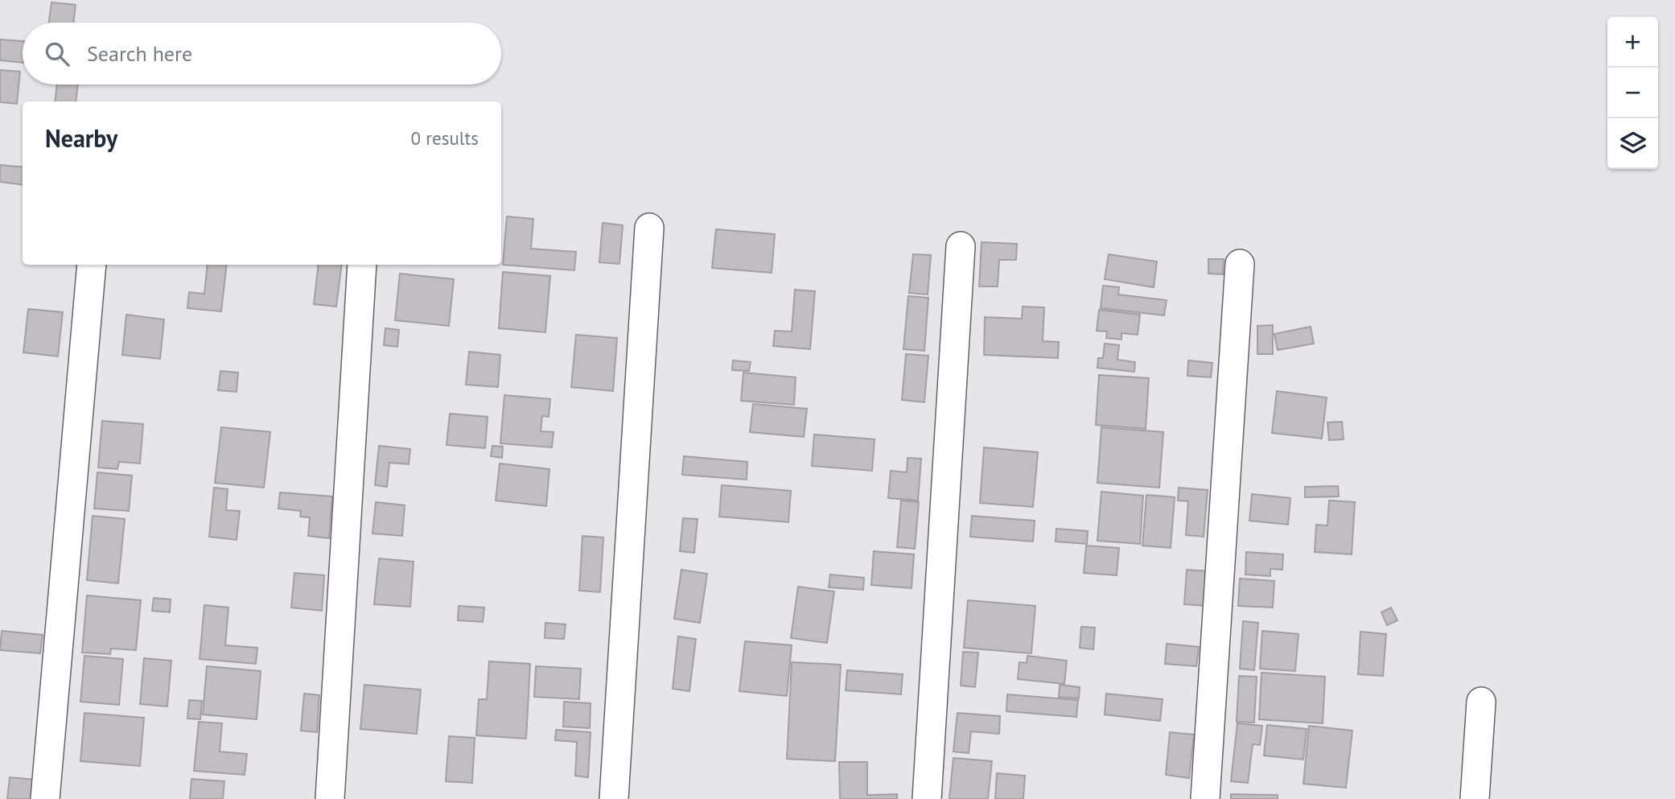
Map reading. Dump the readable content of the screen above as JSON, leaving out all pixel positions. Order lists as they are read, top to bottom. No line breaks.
{"page":{"map_buttons":["+","−"],"search":"Search here","heading":["Nearby","0 results"]}}
